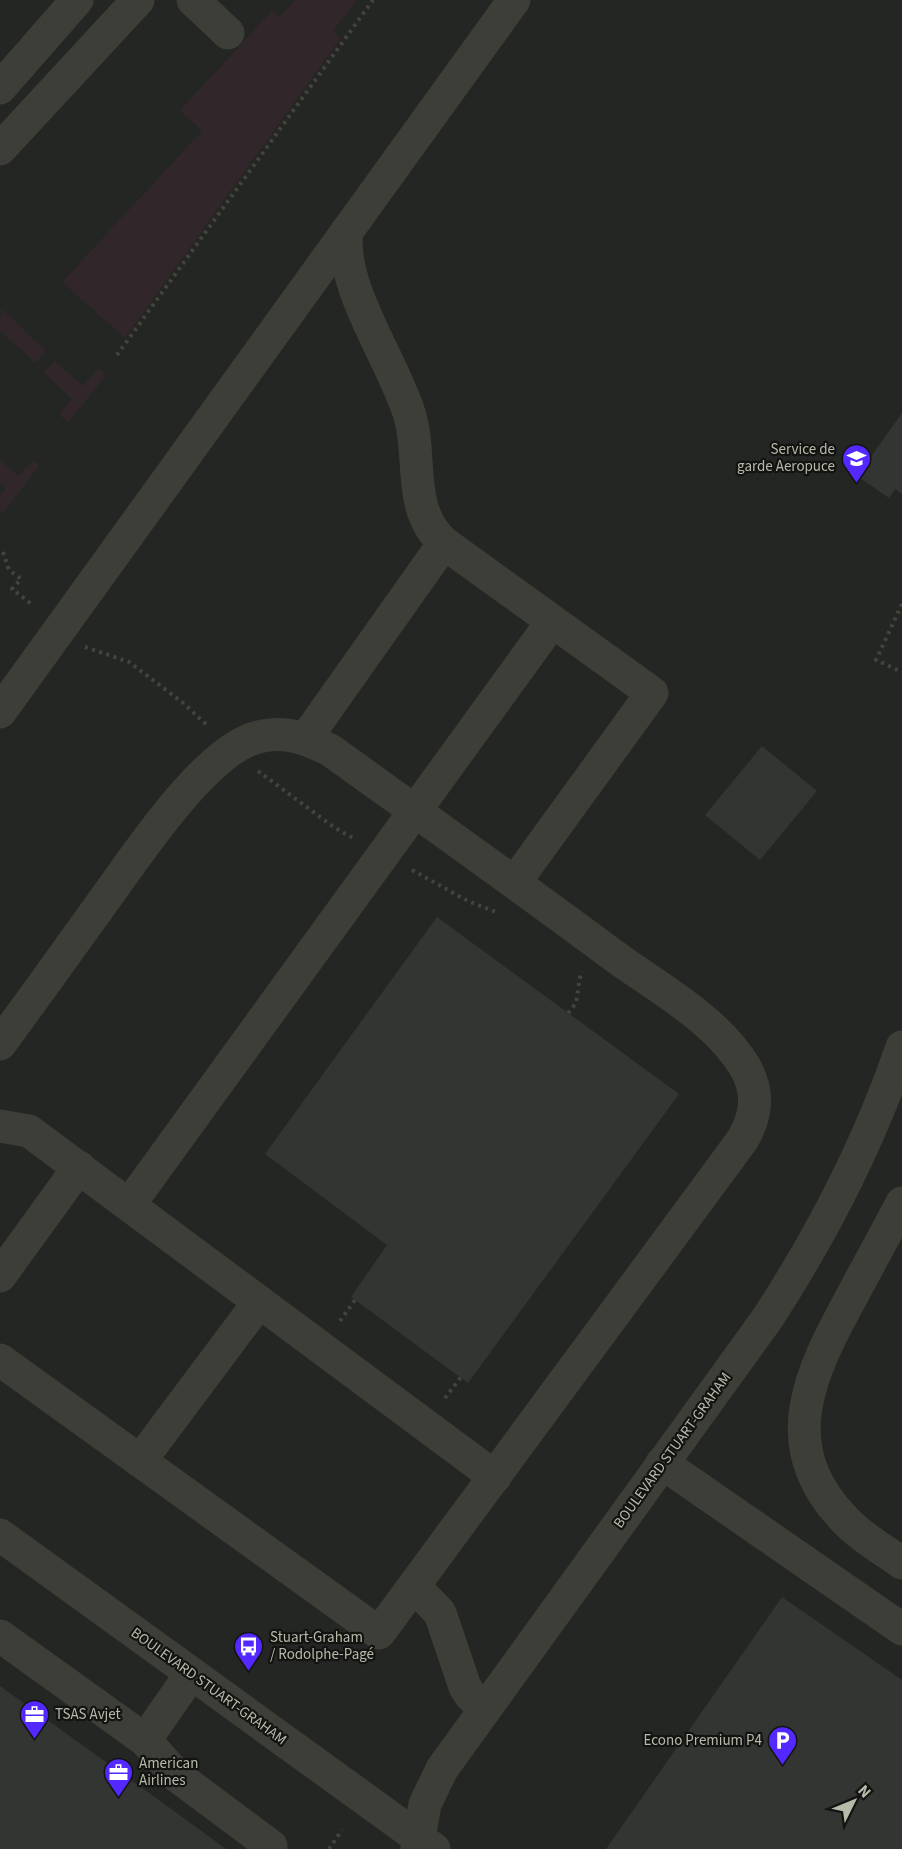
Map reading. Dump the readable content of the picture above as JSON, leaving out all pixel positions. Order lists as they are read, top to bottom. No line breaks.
{"streets":{"street":["BOULEVARD STUART-GRAHAM"]},"places":{"school or university":["Service de garde Aeropuce"],"bus stop":["Stuart-Graham / Rodolphe-Pagé"],"office":["TSAS Avjet","American Airlines"],"parking":["Econo Premium P4"]},"north":"top right"}
